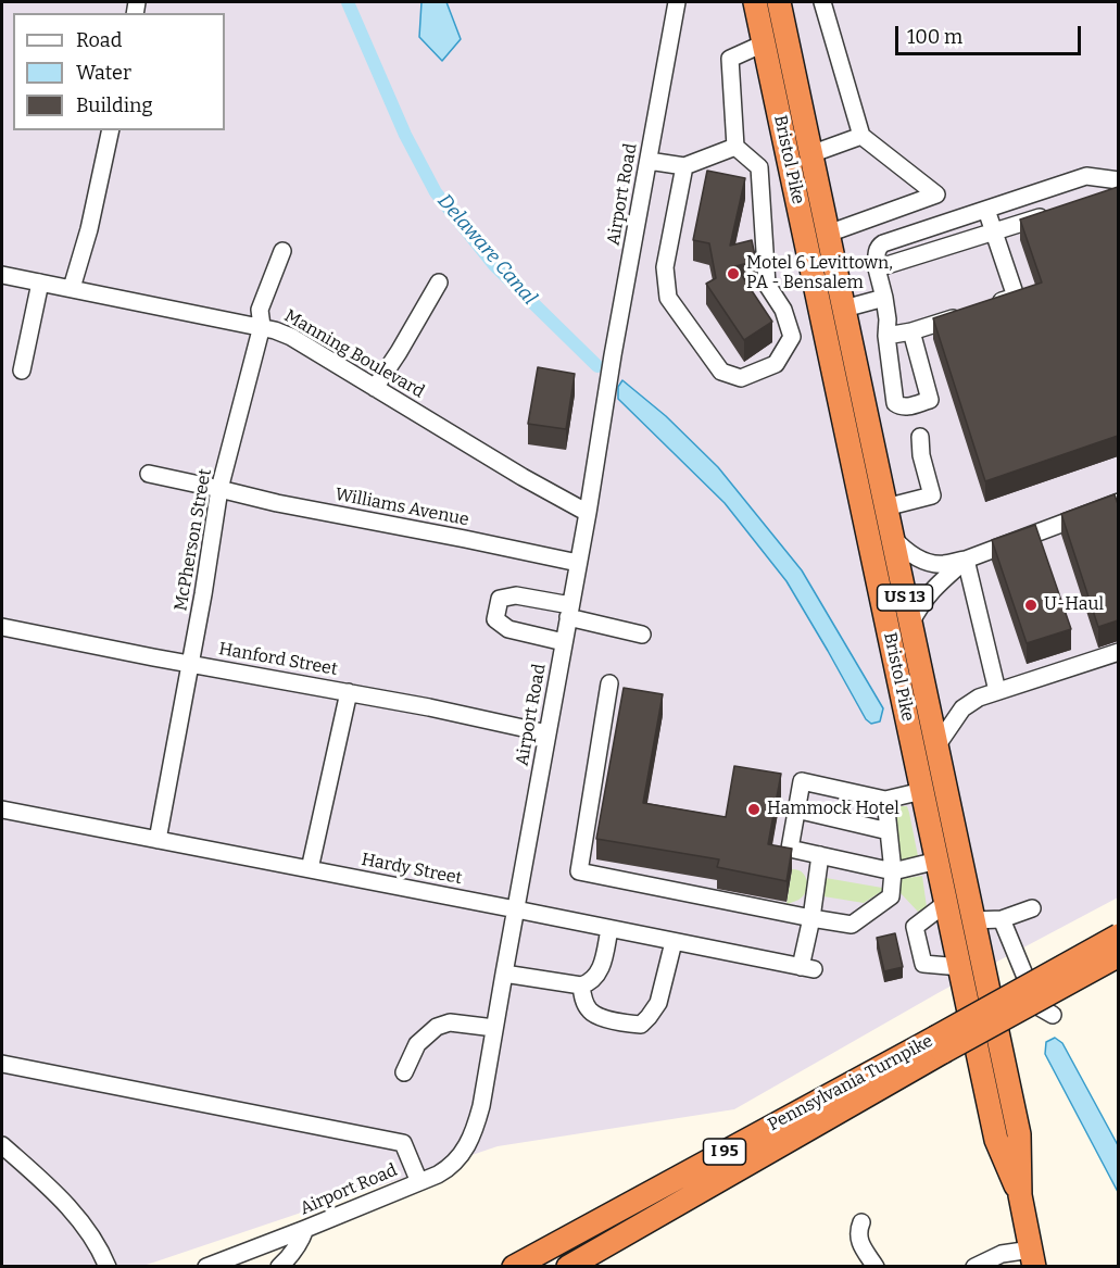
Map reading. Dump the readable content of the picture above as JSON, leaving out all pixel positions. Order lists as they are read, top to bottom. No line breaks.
{"streets":{"highway":["Bristol Pike","US 13","Pennsylvania Turnpike","I 95"],"street":["Airport Road","Manning Boulevard","Williams Avenue","McPherson Street","Hanford Street","Hardy Street"]},"crossings":[["Airport Road","Manning Boulevard"],["Airport Road","Williams Avenue"],["Airport Road","Hanford Street"],["Airport Road","Hardy Street"],["Manning Boulevard","McPherson Street"],["Williams Avenue","McPherson Street"],["McPherson Street","Hanford Street"],["McPherson Street","Hardy Street"]],"water":["Delaware Canal"],"places":["Motel 6 Levittown, PA - Bensalem","U-Haul","Hammock Hotel"],"legend":["Road","Water","Building"],"scale_bar":"100 m"}
